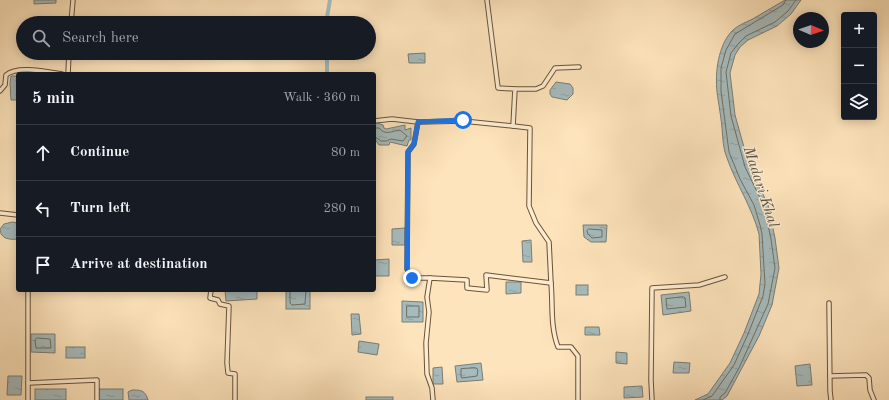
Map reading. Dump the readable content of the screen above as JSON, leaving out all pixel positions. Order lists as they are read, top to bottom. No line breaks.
{"water":["Madari Khal"],"north":"right","page":{"map_buttons":["+","−"],"search":"Search here","heading":["5 min","Walk · 360 m"],"list":[["Continue","80 m"],["Turn left","280 m"],"Arrive at destination"]}}
